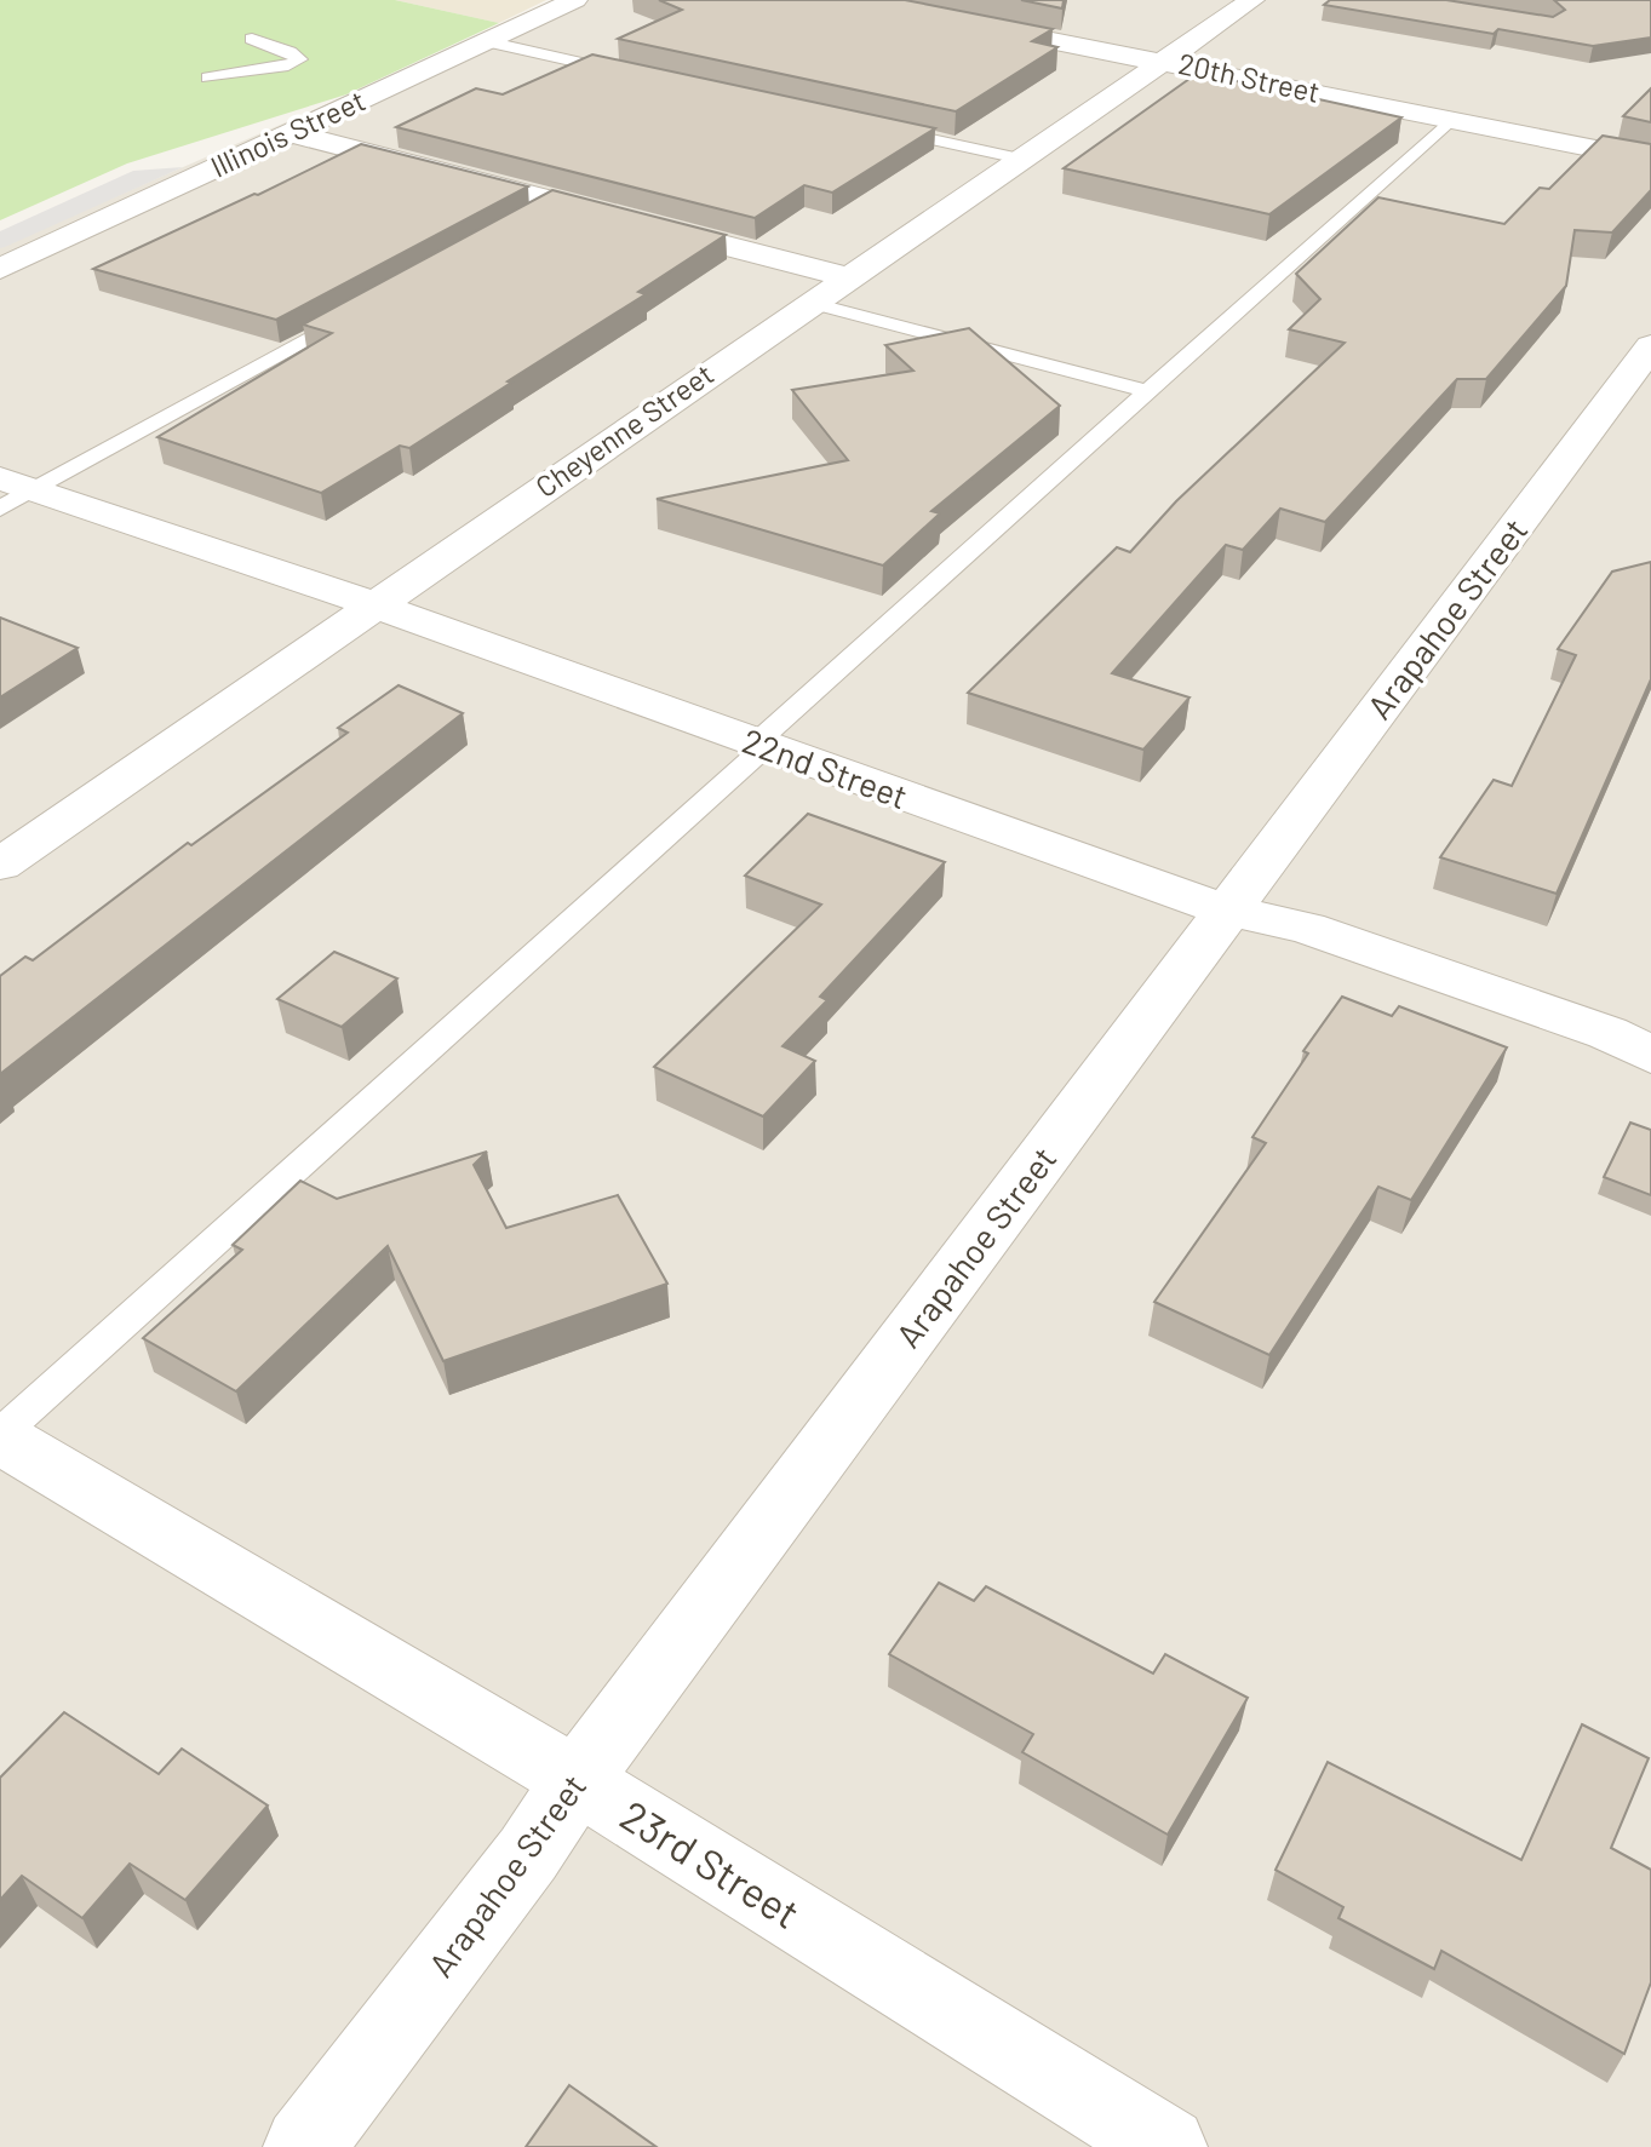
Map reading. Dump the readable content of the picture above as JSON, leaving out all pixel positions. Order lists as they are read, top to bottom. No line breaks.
{"streets":{"street":["20th Street","Illinois Street","Cheyenne Street","Arapahoe Street","22nd Street","23rd Street"]},"crossings":[["20th Street","Cheyenne Street"],["Cheyenne Street","22nd Street"],["Arapahoe Street","22nd Street"],["Arapahoe Street","23rd Street"]]}
